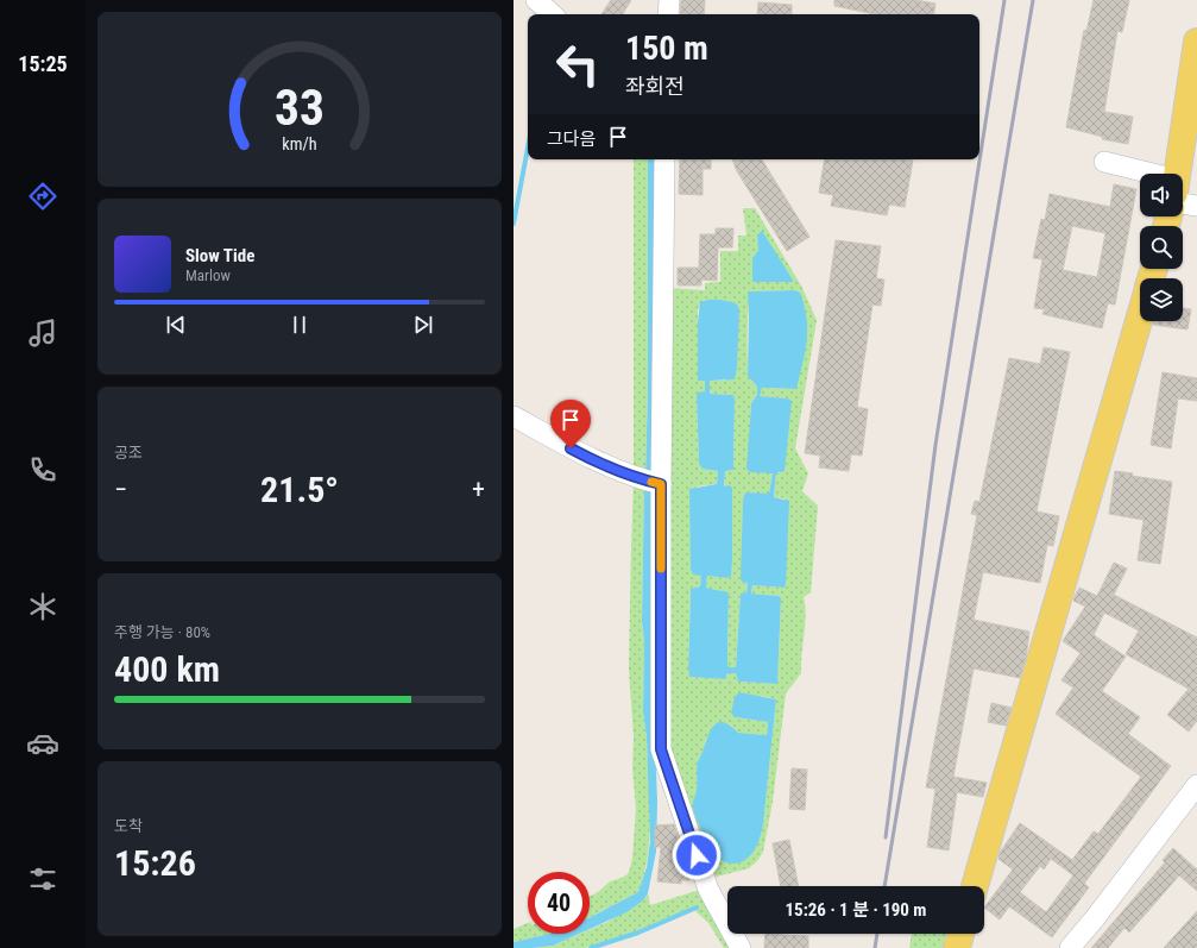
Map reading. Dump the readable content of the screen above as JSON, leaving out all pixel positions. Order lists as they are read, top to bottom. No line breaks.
{"page":{"tabs":"15:25","turn":["150 m","좌회전"],"then":"그다음","song":["Slow Tide","Marlow"],"tile":["공조",["주행 가능 · 80%","400 km"],["도착","15:26"]],"heat":["−","21.5°","+"],"limit":"40","trip":"15:26 · 1 분 · 190 m","gauge":["33","km/h"]}}
